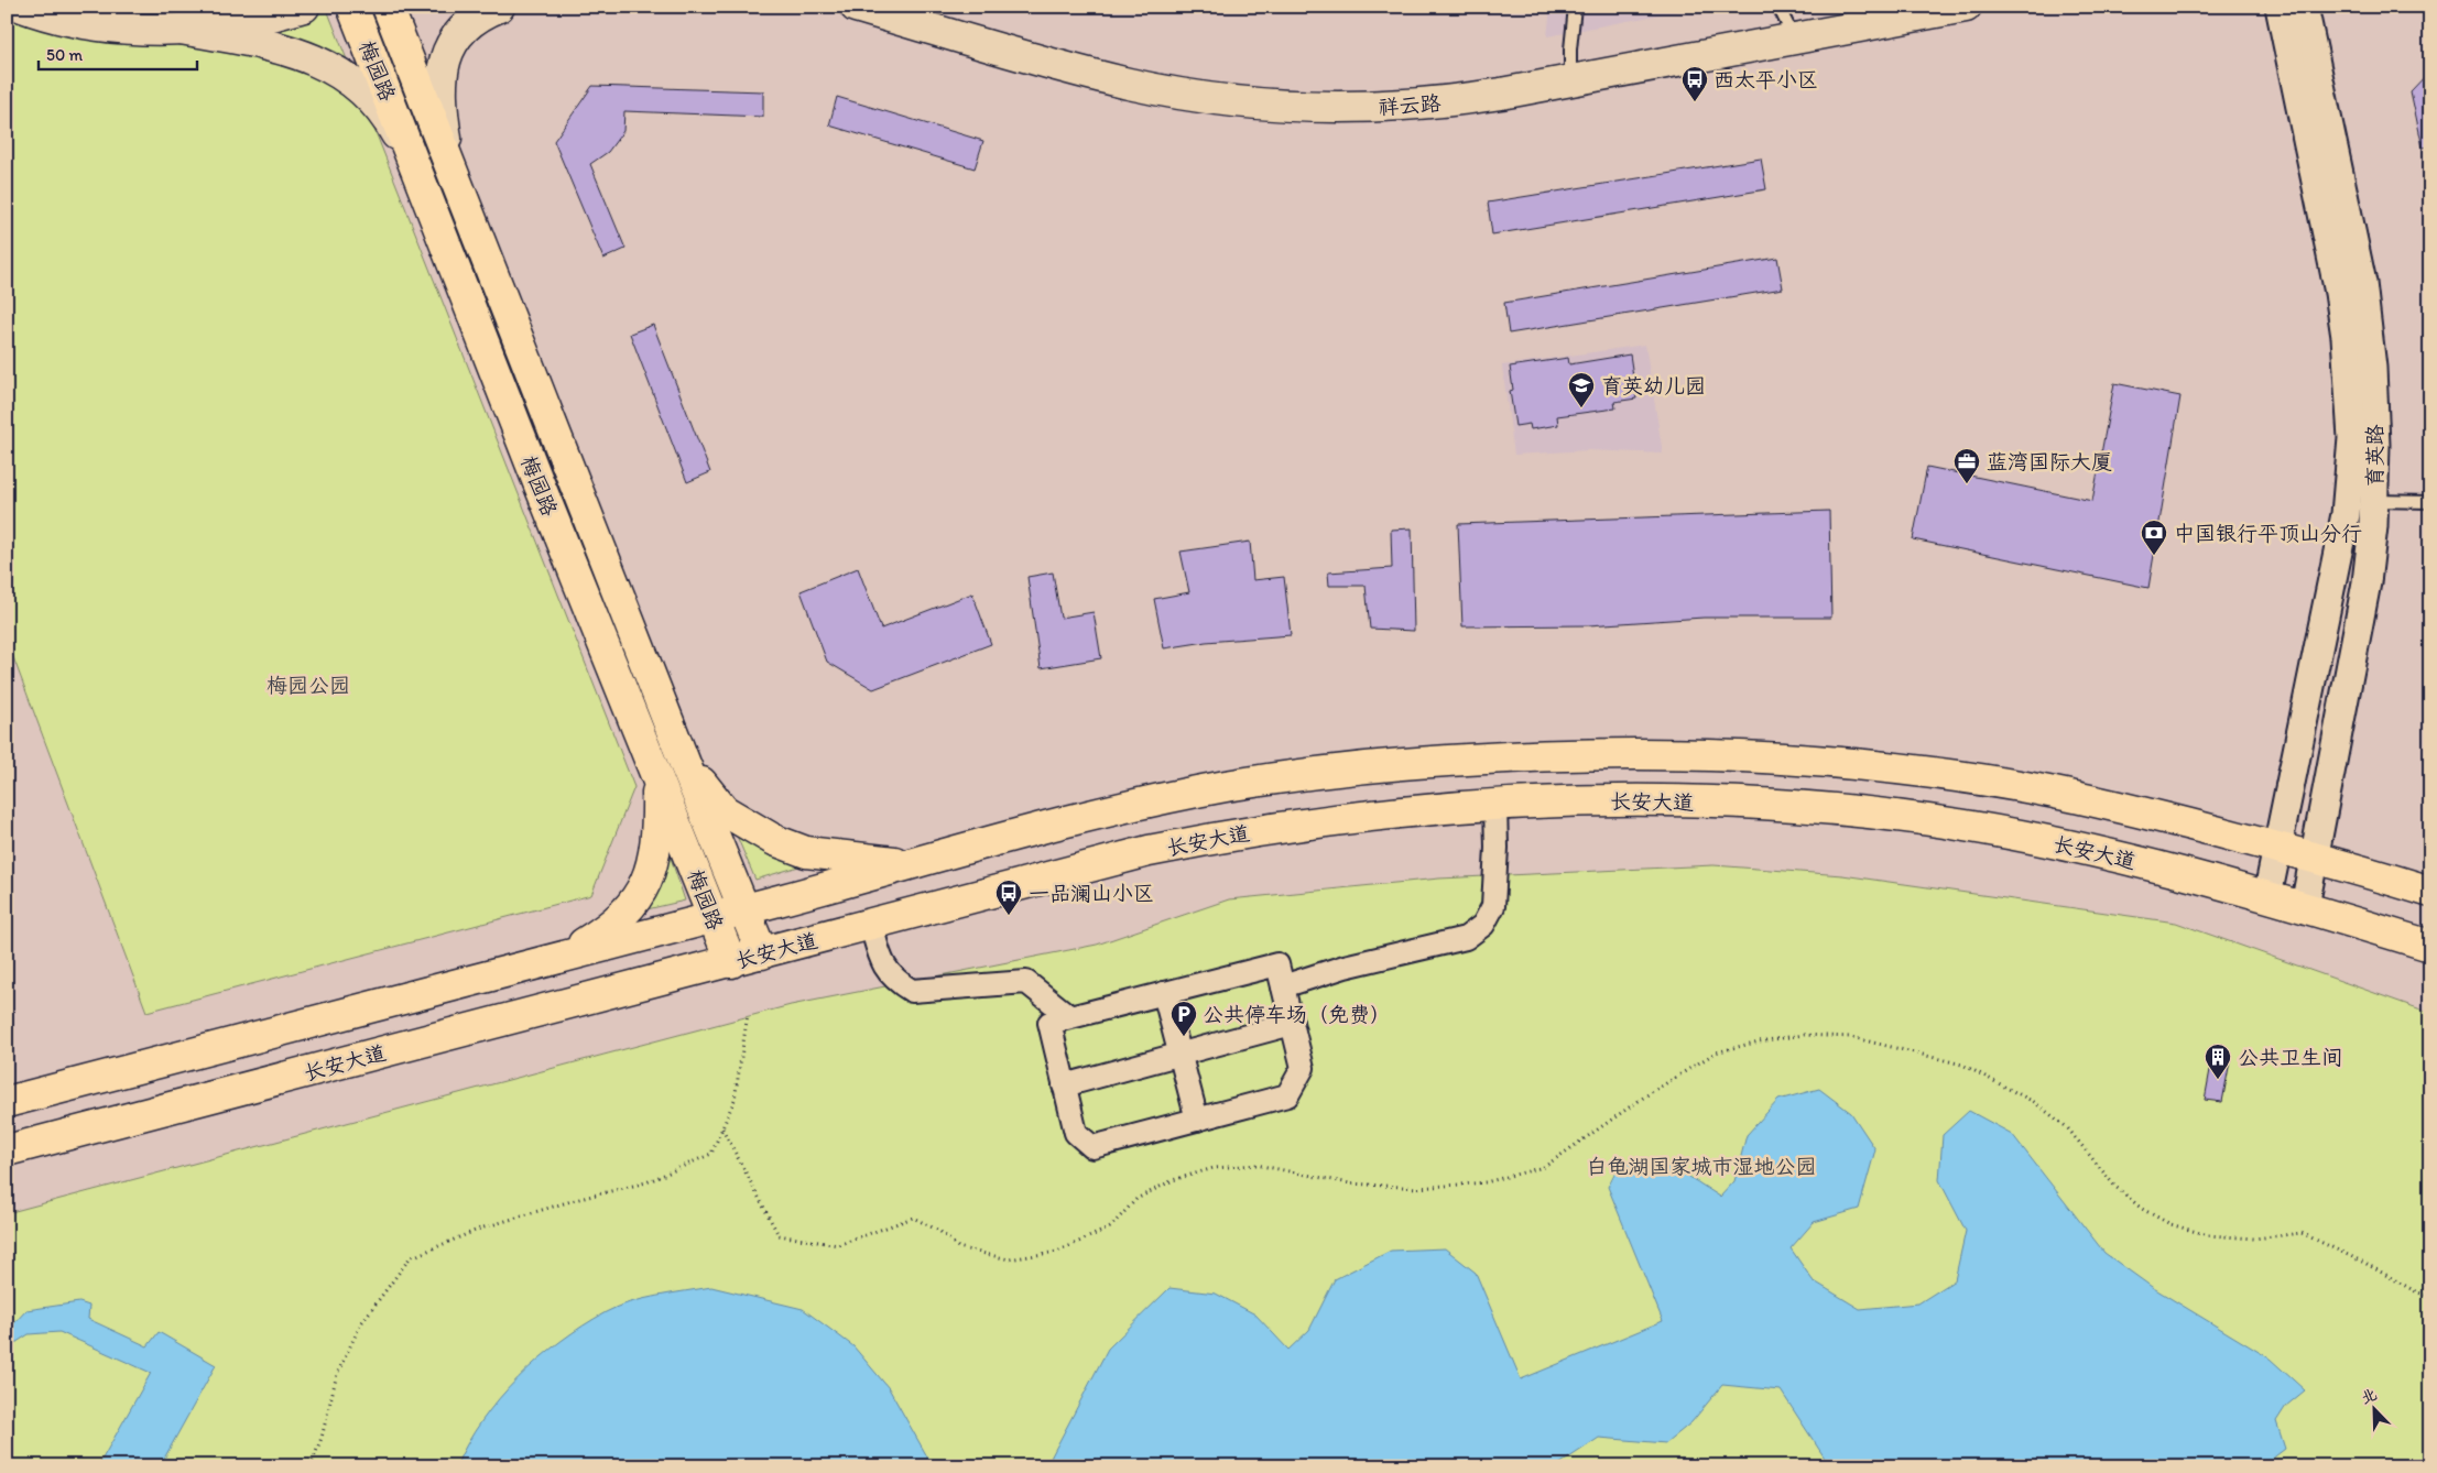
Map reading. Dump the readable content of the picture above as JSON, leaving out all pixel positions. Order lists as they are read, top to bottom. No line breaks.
{"streets":{"main road":["梅园路","祥云路","长安大道"],"street":["育英路"]},"crossings":[["梅园路","长安大道"],["育英路","长安大道"]],"parks":["梅园公园","白龟湖国家城市湿地公园"],"places":{"bus stop":["西太平小区","一品澜山小区"],"school or university":["育英幼儿园"],"office":["蓝湾国际大厦"],"bank":["中国银行平顶山分行"],"parking":["公共停车场（免费）"],"building":["公共卫生间"]},"scale_bar":"50 m","north":"top left"}
